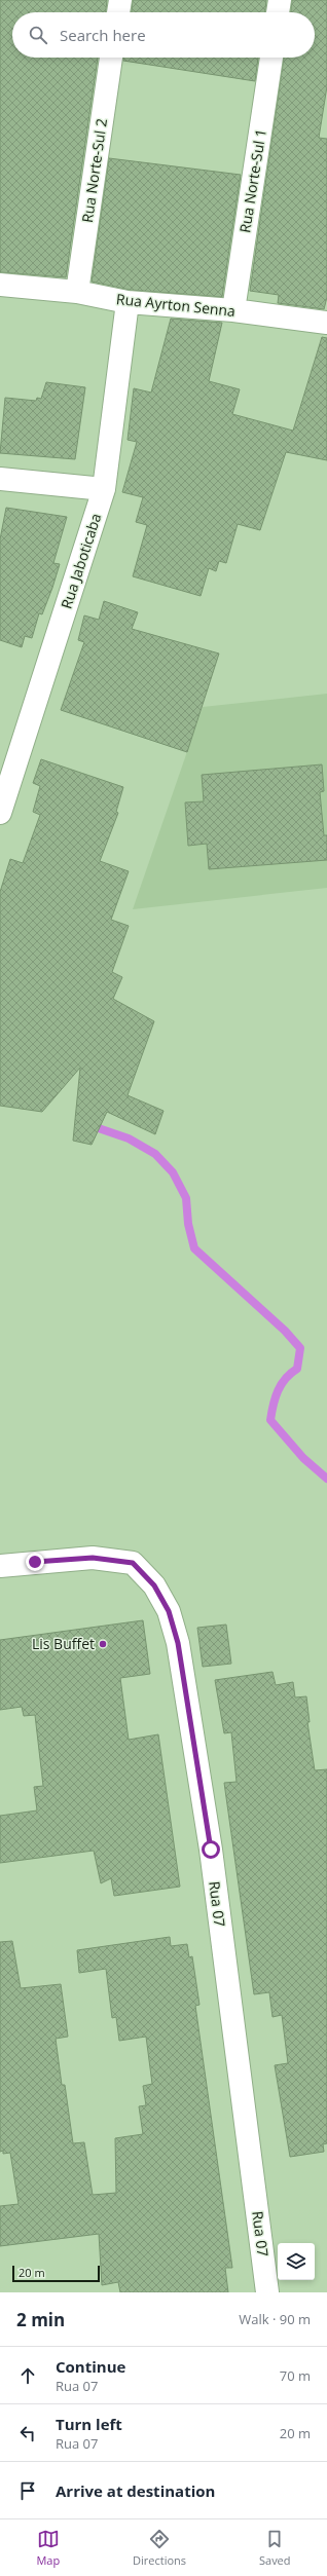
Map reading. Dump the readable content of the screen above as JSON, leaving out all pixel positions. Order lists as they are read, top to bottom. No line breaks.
{"streets":{"street":["Rua Norte-Sul 2","Rua Norte-Sul 1","Rua Ayrton Senna","Rua Jaboticaba","Rua 07"]},"crossings":[["Rua Norte-Sul 2","Rua Ayrton Senna"],["Rua Norte-Sul 1","Rua Ayrton Senna"],["Rua Ayrton Senna","Rua Jaboticaba"]],"places":["Lis Buffet"],"scale_bar":"20 m","page":{"search":"Search here","scale":"20 m","heading":["2 min","Walk · 90 m"],"list":[["Continue","Rua 07","70 m"],["Turn left","Rua 07","20 m"],"Arrive at destination"],"nav":["Map","Directions","Saved"]}}
